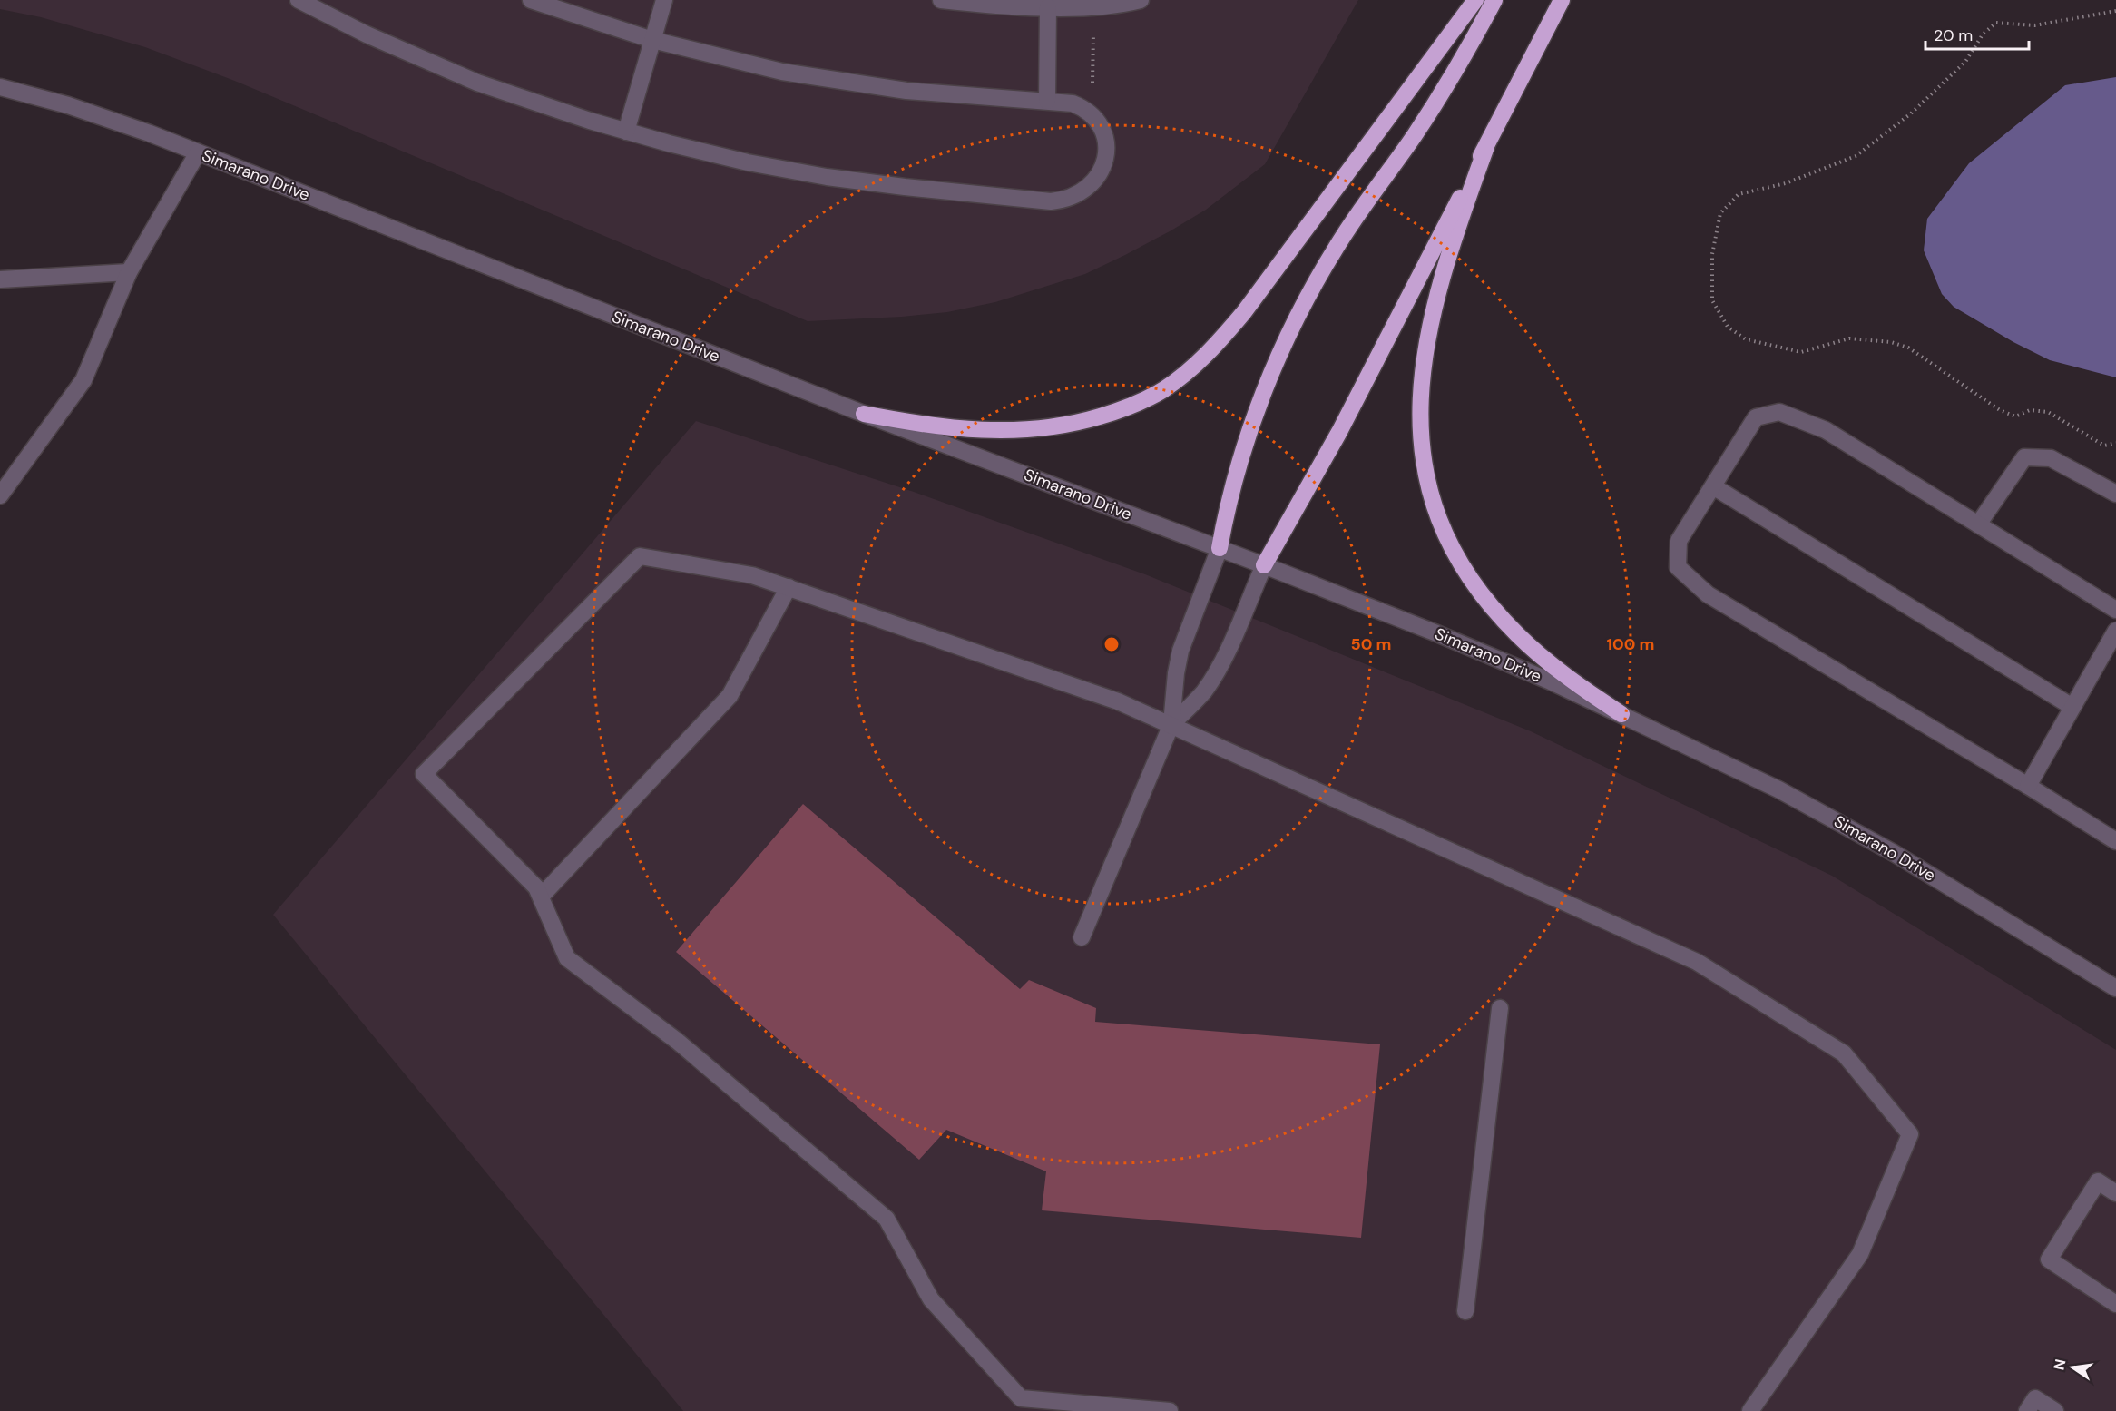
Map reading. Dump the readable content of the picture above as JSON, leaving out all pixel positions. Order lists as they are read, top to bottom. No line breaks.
{"streets":{"street":["Simarano Drive"]},"scale_bar":"20 m","north":"left","rings":["50 m","100 m"]}
